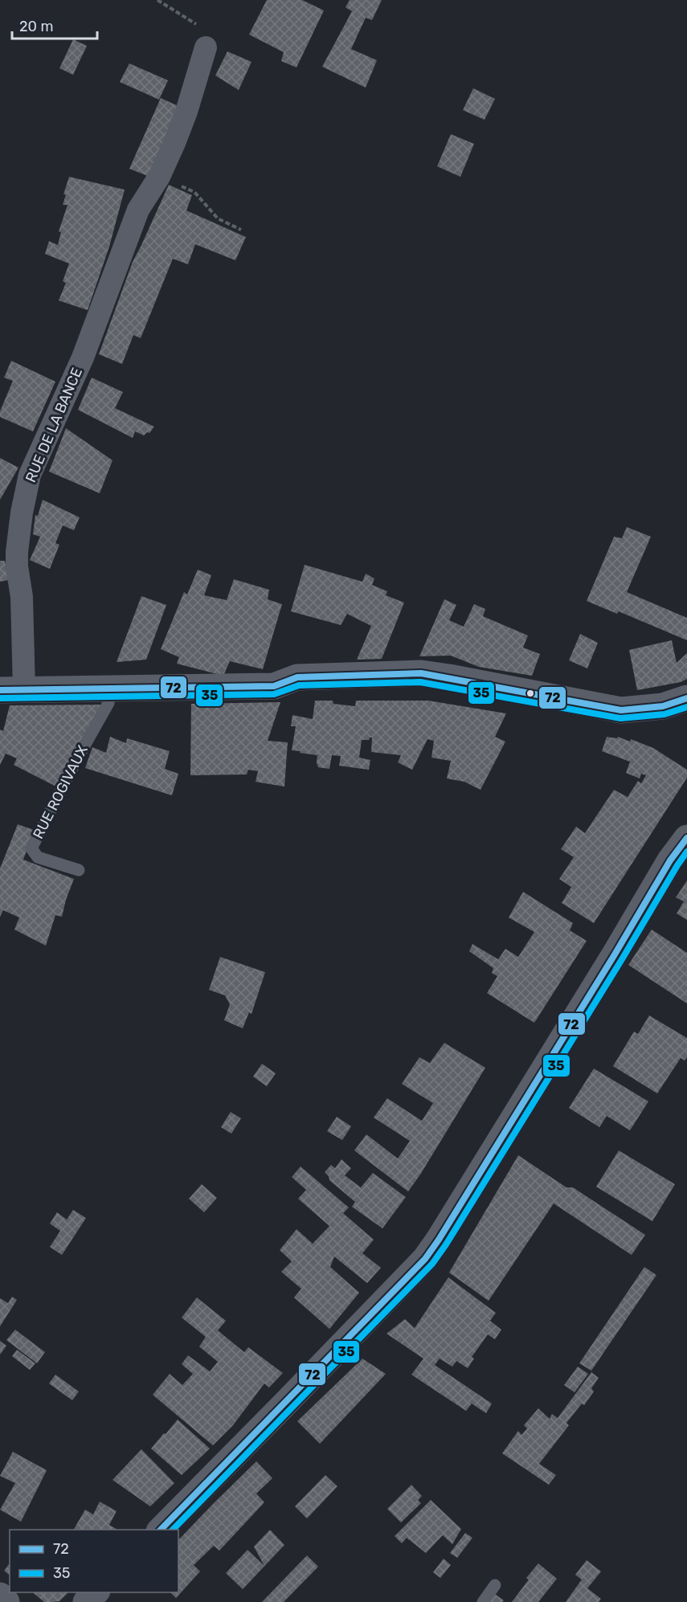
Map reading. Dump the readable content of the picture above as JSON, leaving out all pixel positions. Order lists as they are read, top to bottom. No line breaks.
{"streets":{"street":["RUE DE LA BANCE"],"lane":["RUE ROGIVAUX"]},"lines":["transit line 72","transit line 35"],"legend":["72","35"],"scale_bar":"20 m"}
